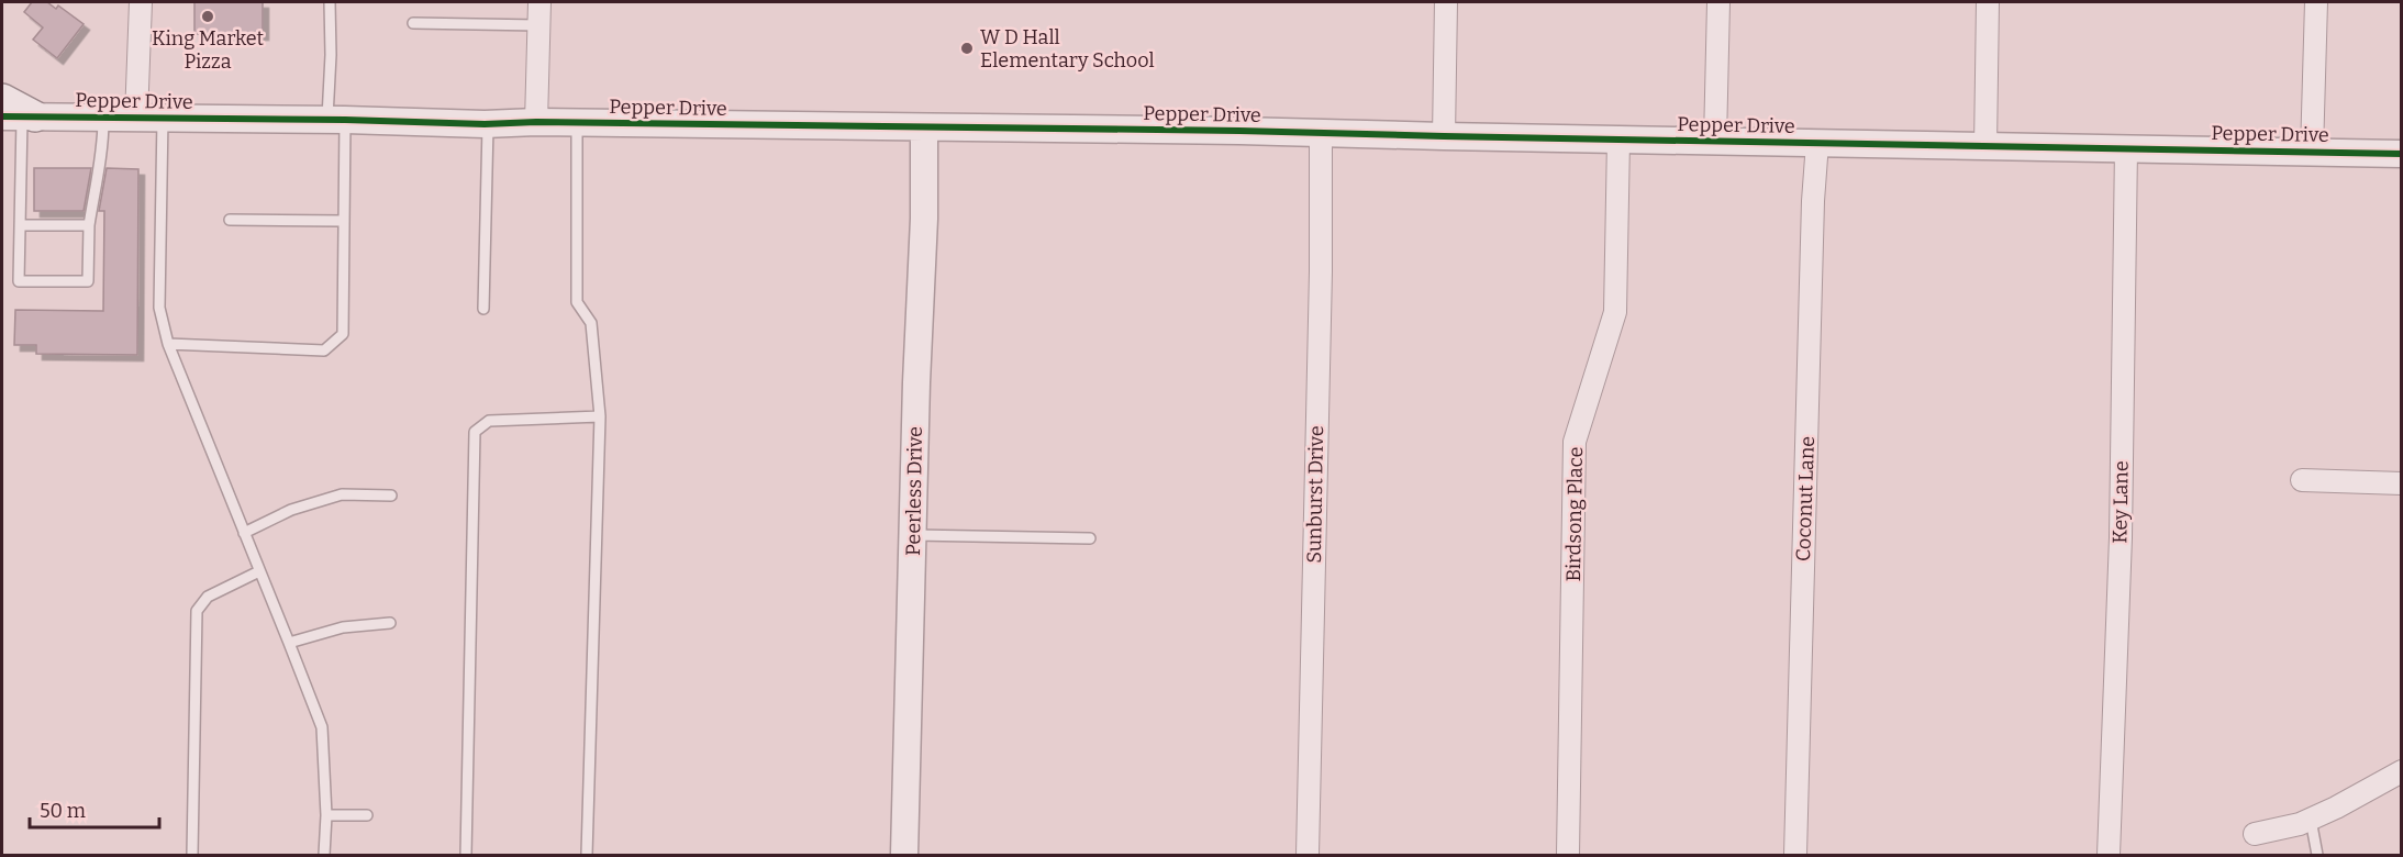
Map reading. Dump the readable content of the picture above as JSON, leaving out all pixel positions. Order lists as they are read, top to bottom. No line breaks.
{"streets":{"street":["Pepper Drive","Peerless Drive","Sunburst Drive","Coconut Lane","Key Lane","Birdsong Place"]},"crossings":[["Pepper Drive","Peerless Drive"],["Pepper Drive","Sunburst Drive"],["Pepper Drive","Coconut Lane"],["Pepper Drive","Key Lane"],["Pepper Drive","Birdsong Place"]],"places":["King Market Pizza","W D Hall Elementary School"],"scale_bar":"50 m"}
